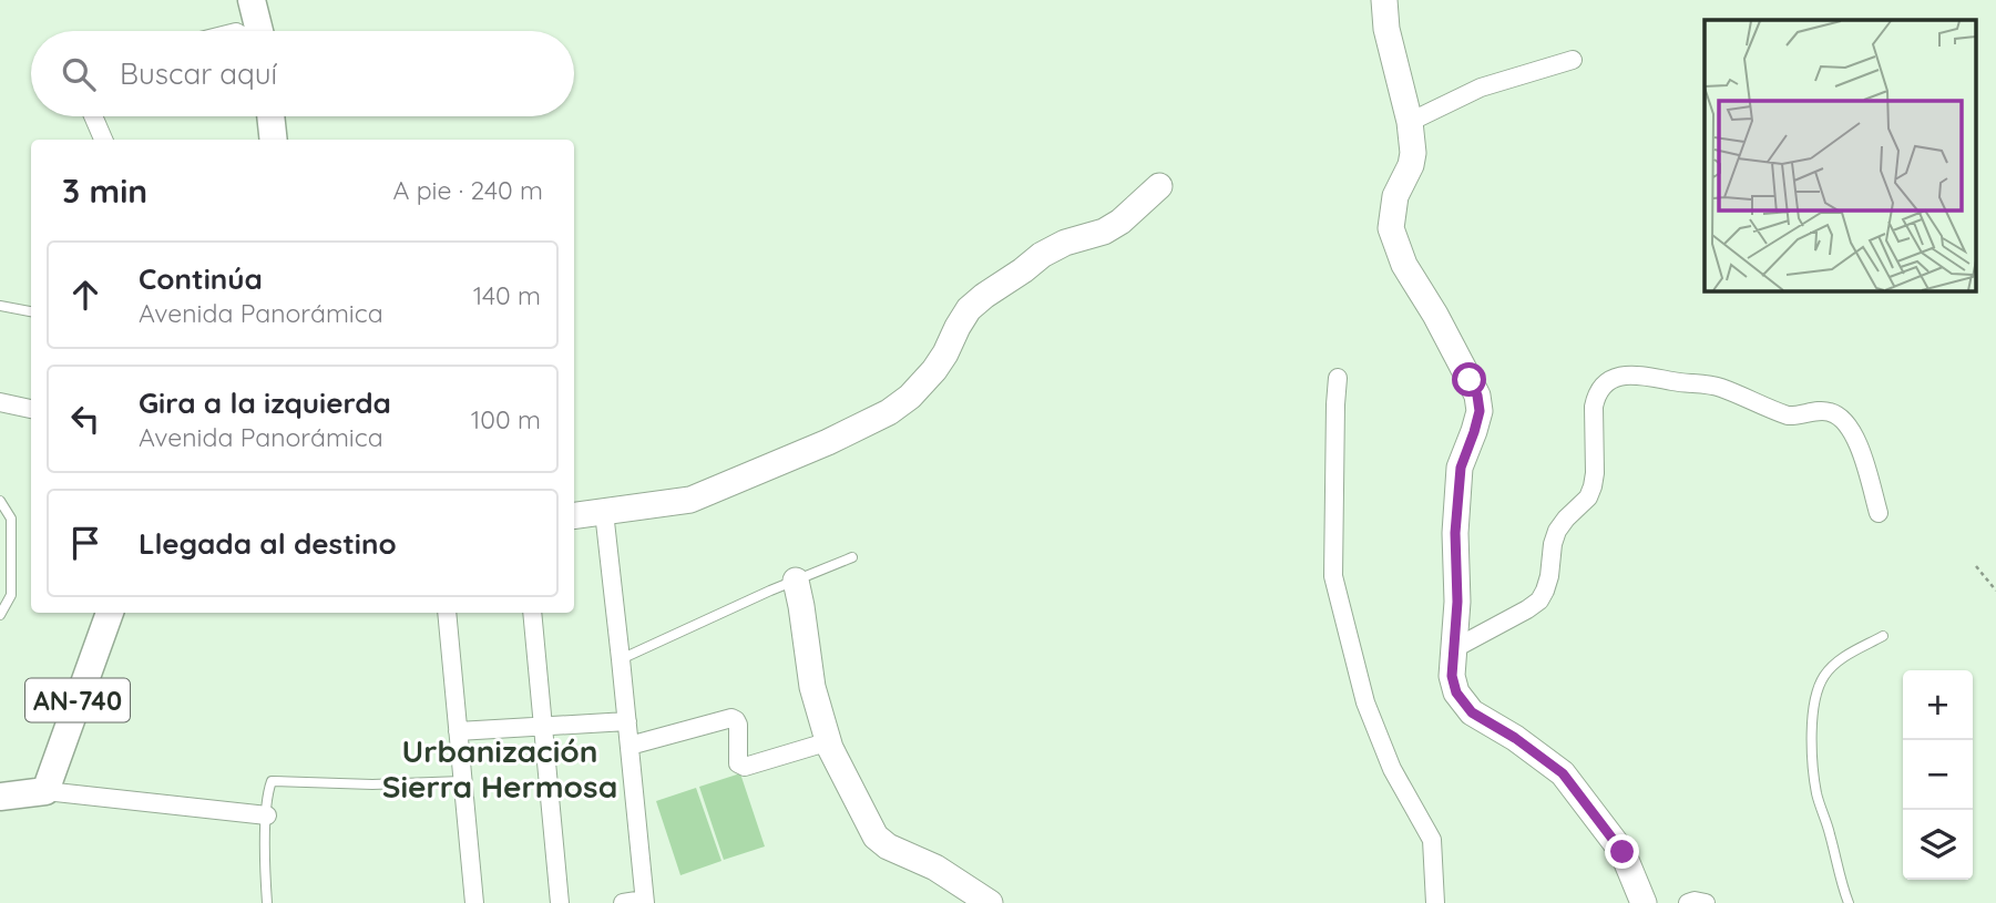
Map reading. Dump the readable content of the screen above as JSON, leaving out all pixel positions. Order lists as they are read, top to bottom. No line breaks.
{"streets":{"main road":["AN-740"]},"districts":["Urbanización Sierra Hermosa"],"page":{"search":"Buscar aquí","heading":["3 min","A pie · 240 m"],"list":[["Continúa","Avenida Panorámica","140 m"],["Gira a la izquierda","Avenida Panorámica","100 m"],"Llegada al destino"],"map_buttons":["+","−"]}}
